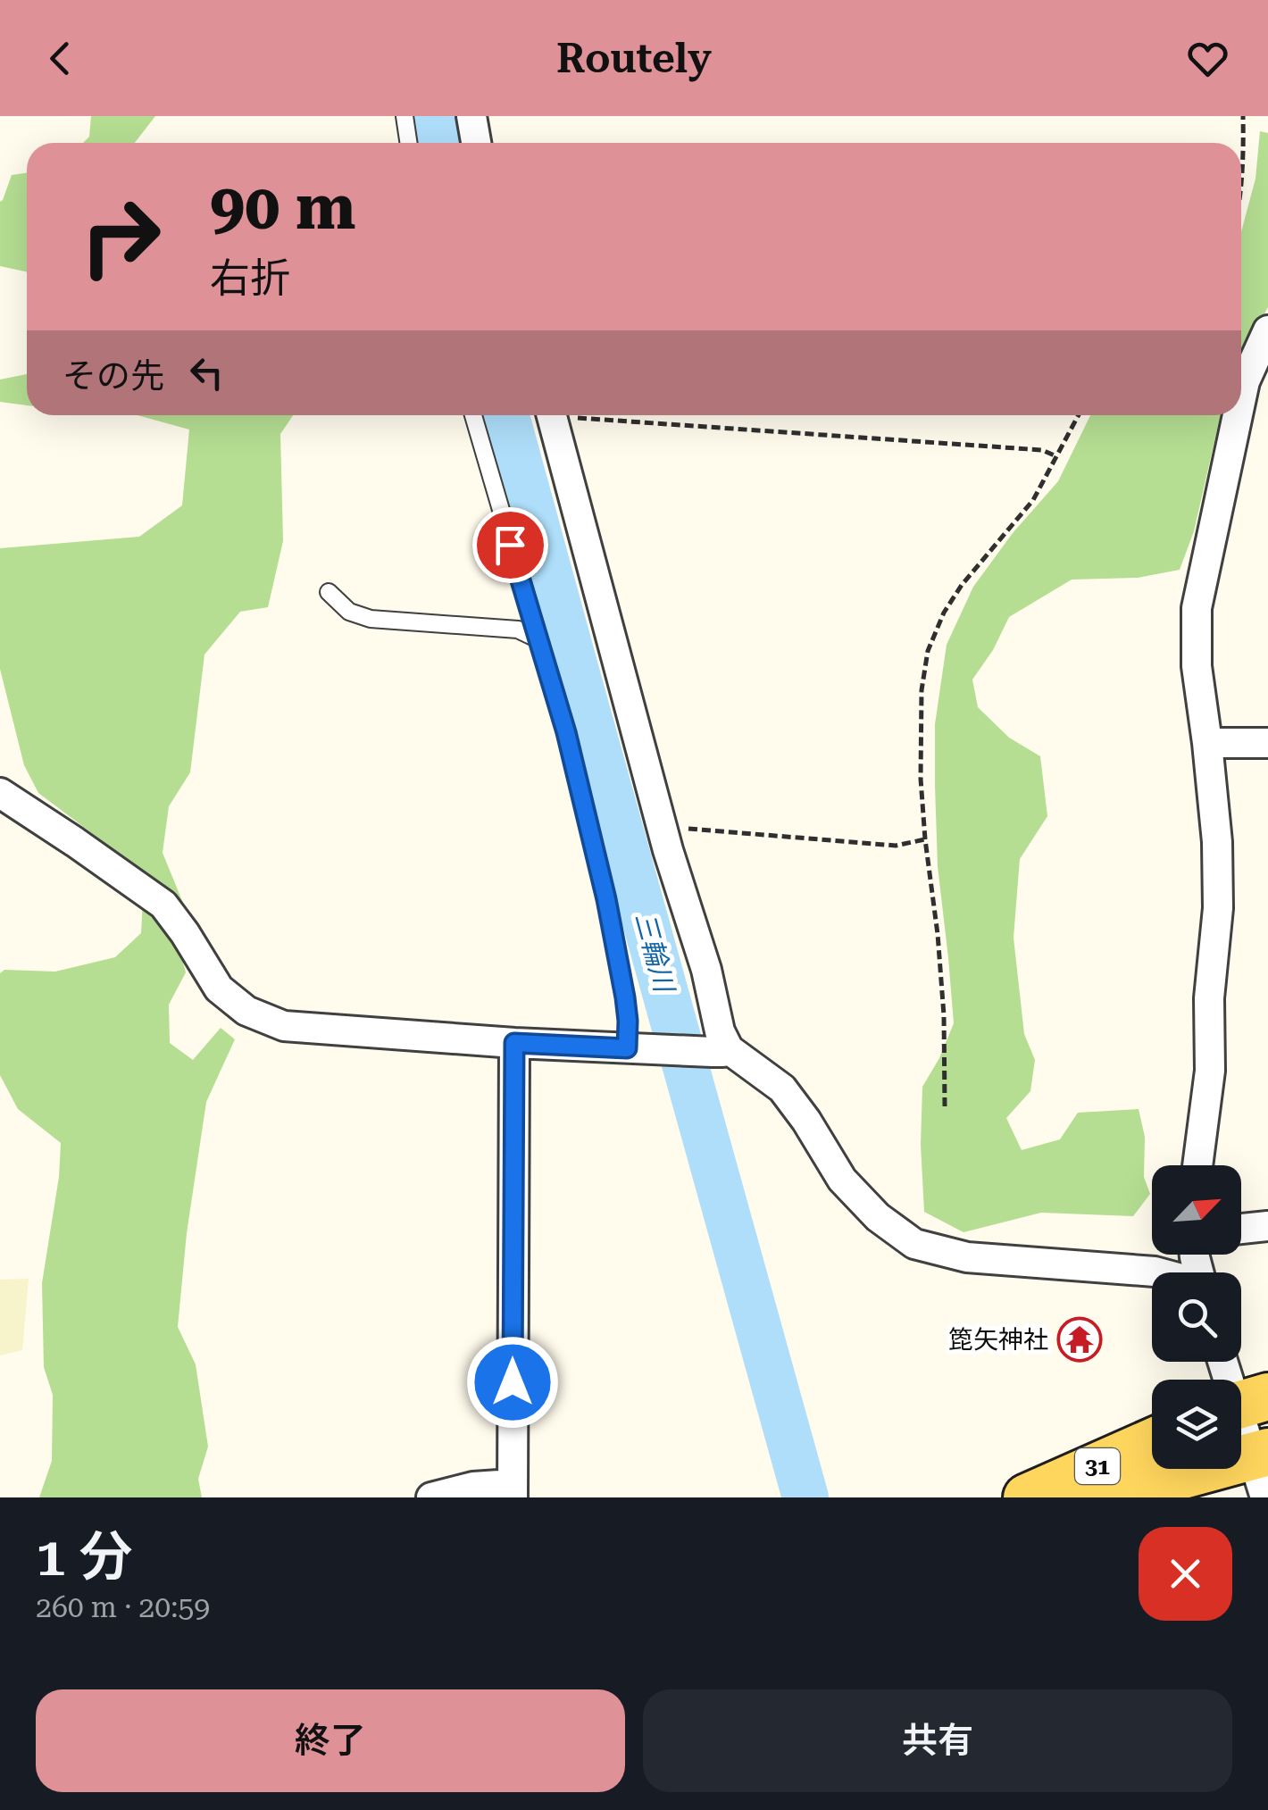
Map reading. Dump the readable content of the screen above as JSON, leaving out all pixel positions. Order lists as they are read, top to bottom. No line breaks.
{"streets":{"main road":["31"]},"water":["三輪川"],"places":{"temple":["箆矢神社"]},"north":"top right","page":{"header":"Routely","turn":["90 m","右折"],"then":"その先","heading":["1 分","260 m · 20:59"],"buttons":["終了","共有"]}}
